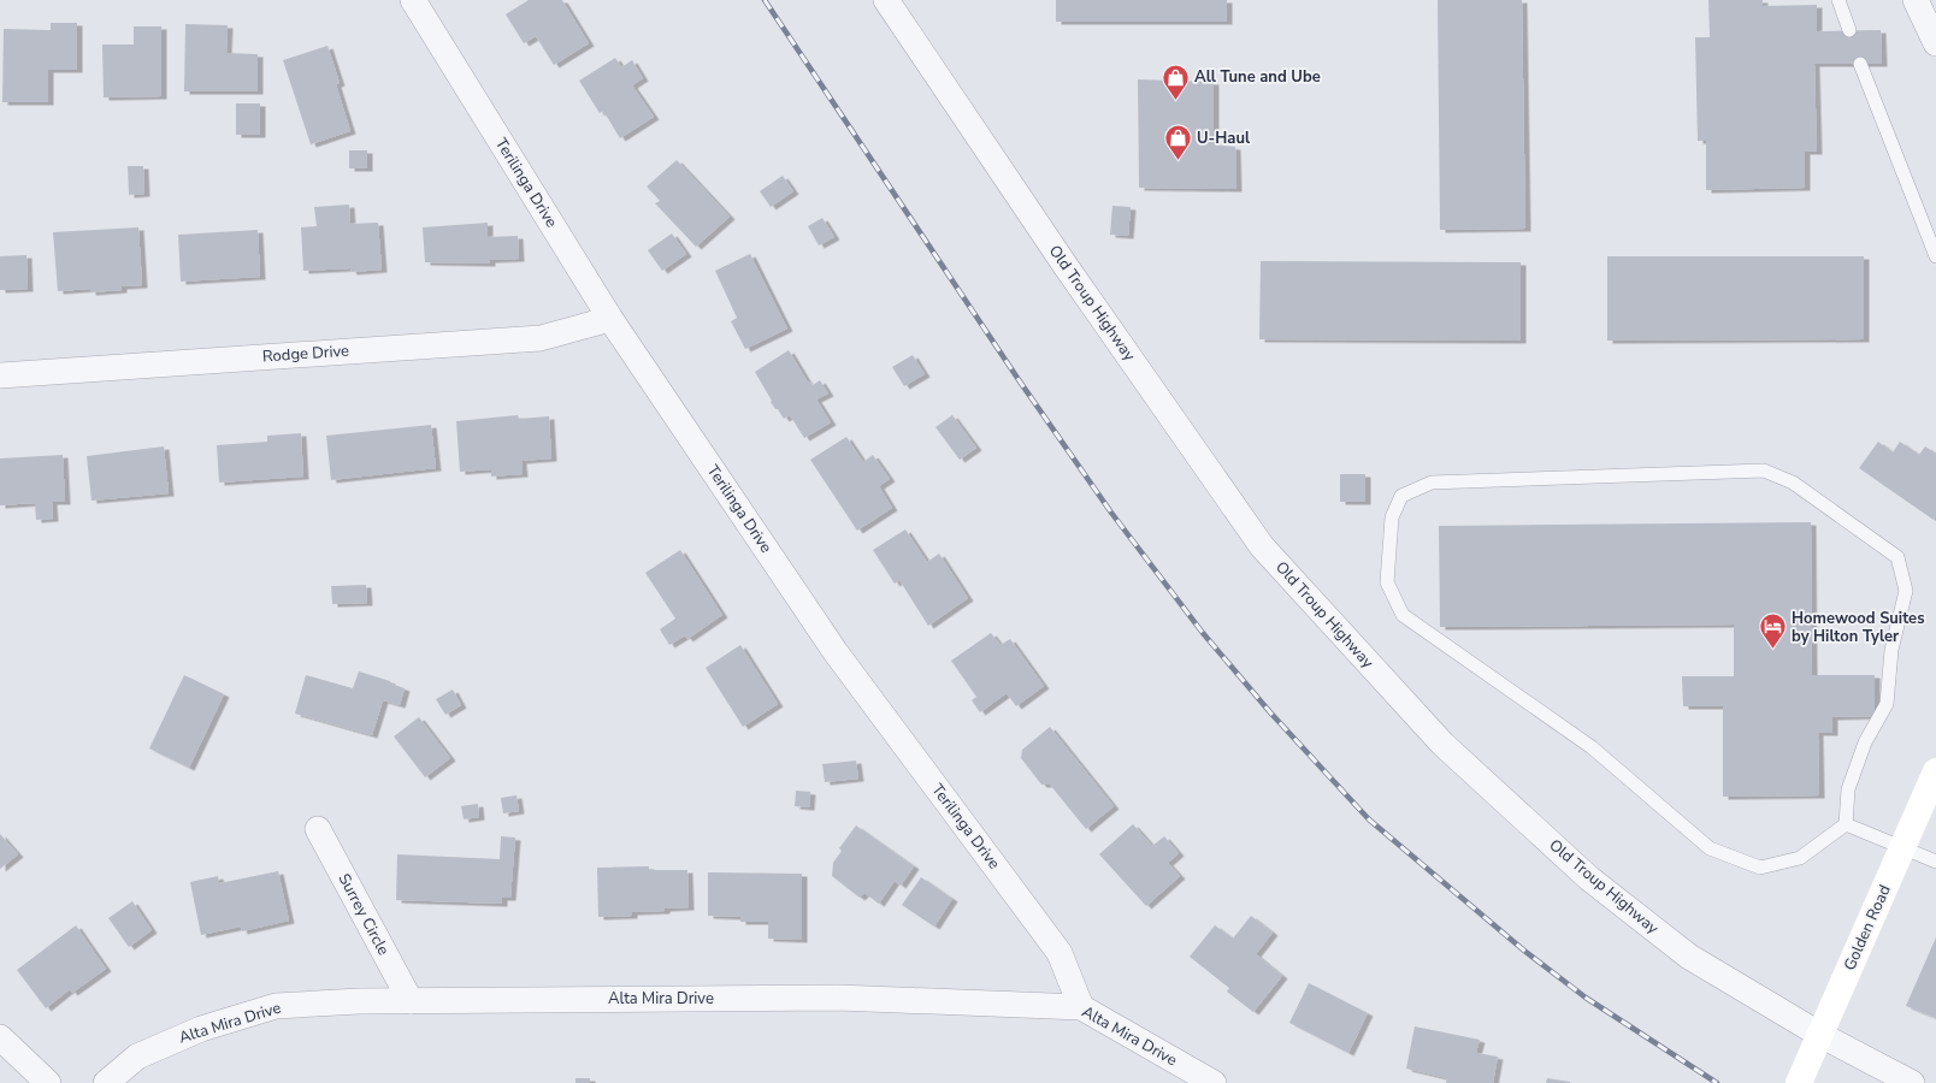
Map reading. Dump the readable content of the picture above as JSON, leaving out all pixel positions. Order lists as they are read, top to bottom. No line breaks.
{"streets":{"street":["Terilinga Drive","Old Troup Highway","Rodge Drive","Surrey Circle","Golden Road","Alta Mira Drive"]},"crossings":[["Terilinga Drive","Rodge Drive"],["Terilinga Drive","Alta Mira Drive"],["Old Troup Highway","Golden Road"],["Surrey Circle","Alta Mira Drive"]],"places":{"shop":["All Tune and Ube","U-Haul"],"hotel":["Homewood Suites by Hilton Tyler"]}}
